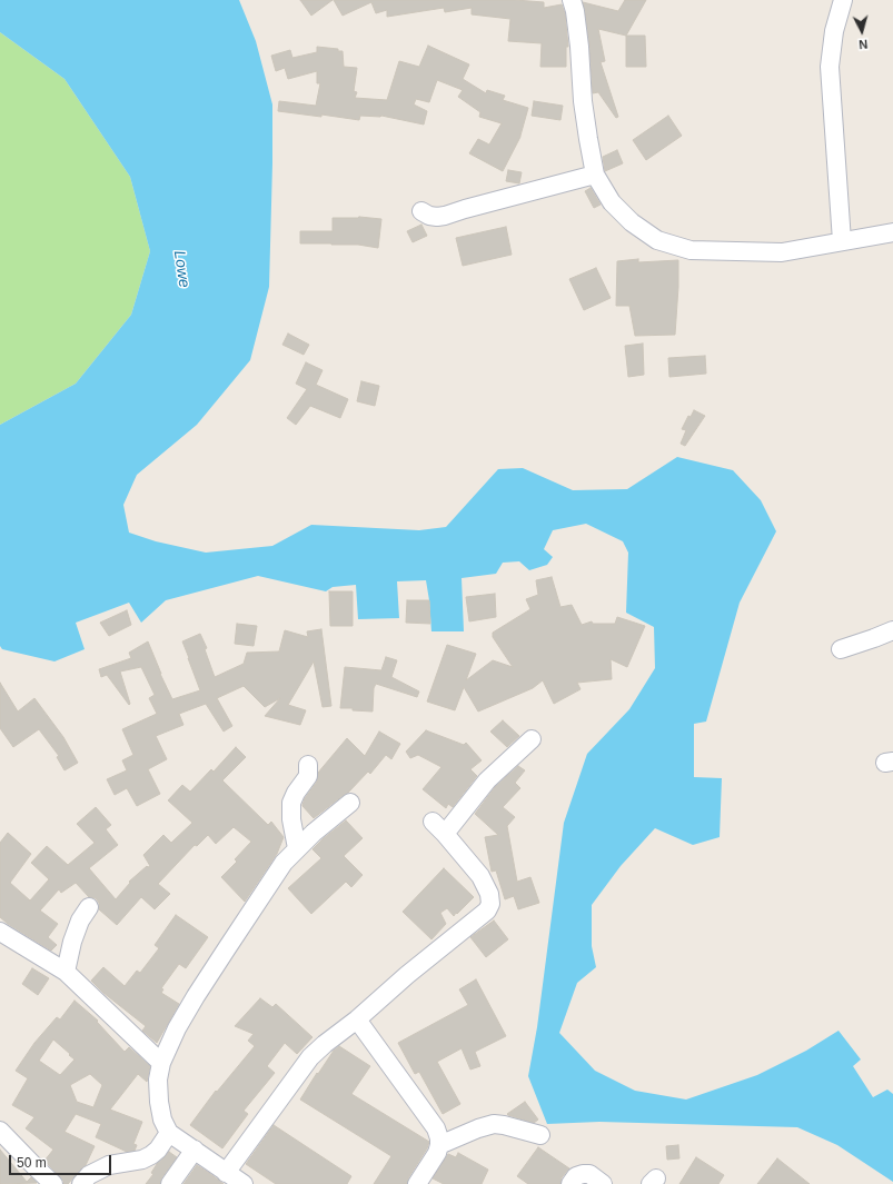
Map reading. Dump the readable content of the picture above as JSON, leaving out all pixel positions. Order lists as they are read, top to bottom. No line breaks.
{"water":["Lowe"],"scale_bar":"50 m","north":"bottom"}
